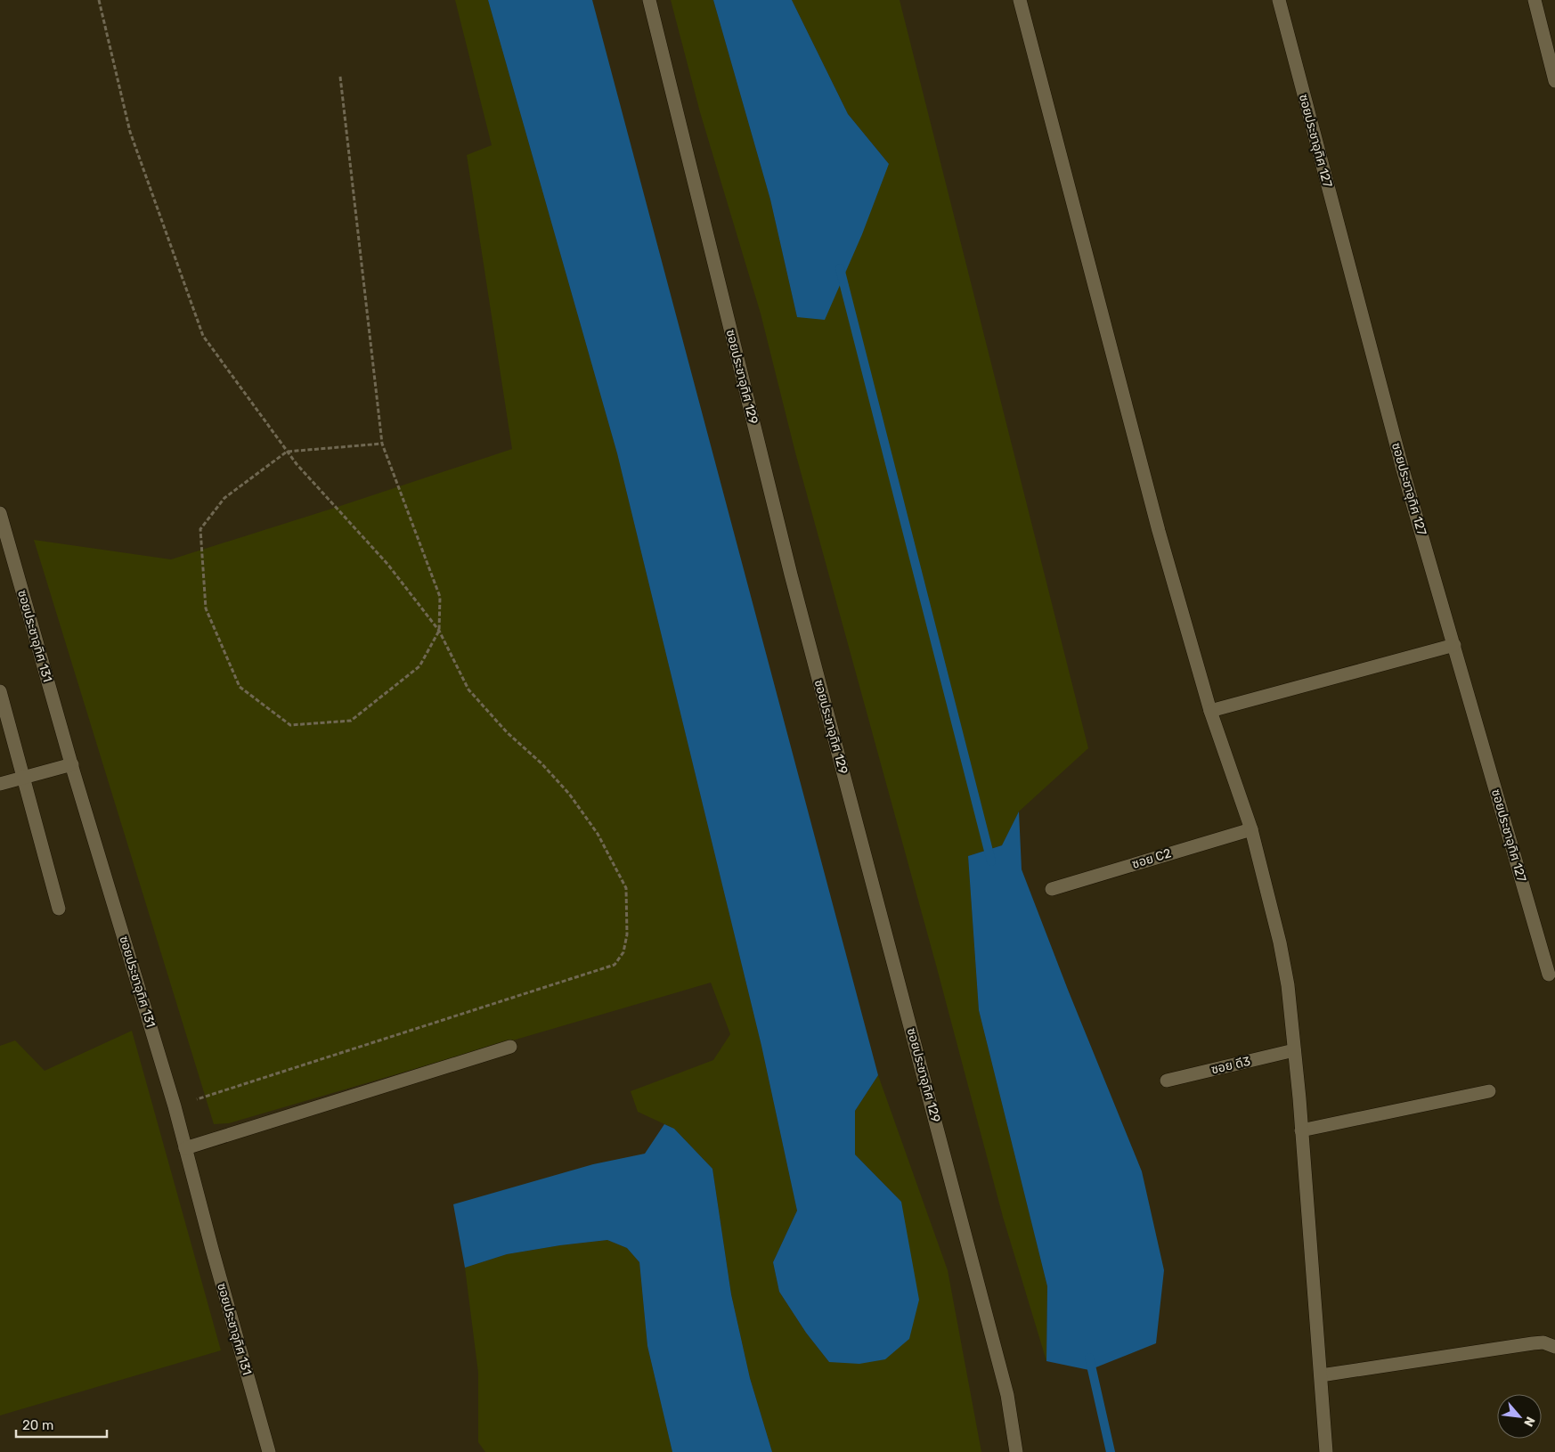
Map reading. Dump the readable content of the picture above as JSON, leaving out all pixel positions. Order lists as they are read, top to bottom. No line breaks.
{"streets":{"street":["ซอยประชาอุทิศ 127","ซอยประชาอุทิศ 129","ซอยประชาอุทิศ 131","ซอย C2","ซอย ดี3"]},"scale_bar":"20 m","north":"bottom right"}
